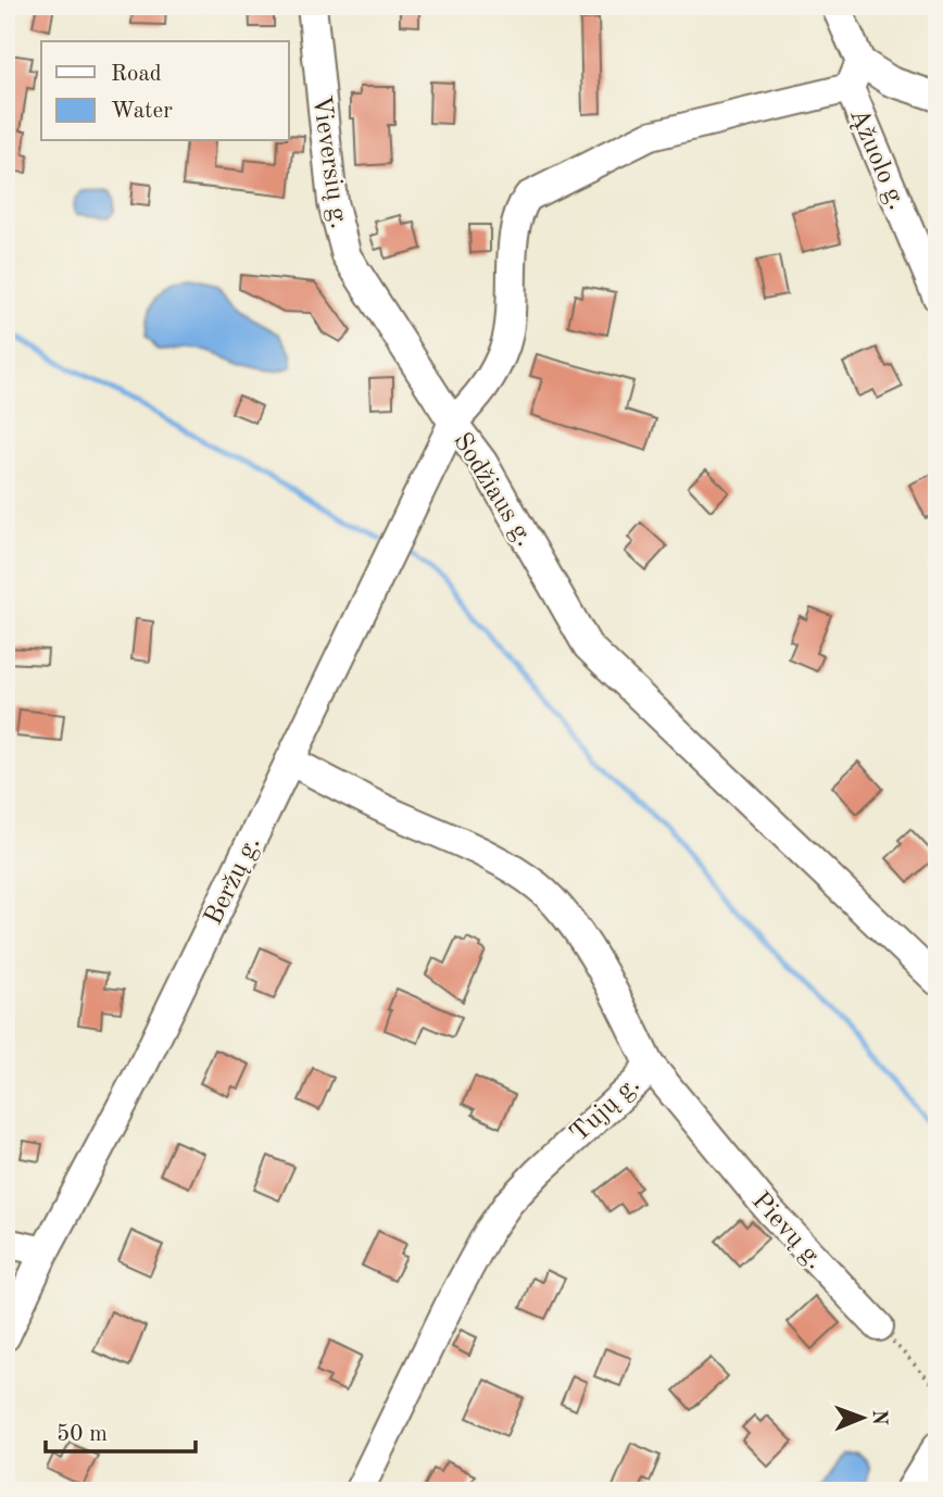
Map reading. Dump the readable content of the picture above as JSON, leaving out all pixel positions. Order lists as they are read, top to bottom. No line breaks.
{"streets":{"street":["Ąžuolo g.","Vieversių g.","Sodžiaus g.","Beržų g.","Tujų g.","Pievų g."]},"crossings":[["Ąžuolo g.","Sodžiaus g."],["Vieversių g.","Sodžiaus g."],["Vieversių g.","Beržų g."],["Sodžiaus g.","Beržų g."],["Beržų g.","Tujų g."],["Tujų g.","Pievų g."]],"legend":["Road","Water"],"scale_bar":"50 m","north":"right"}
